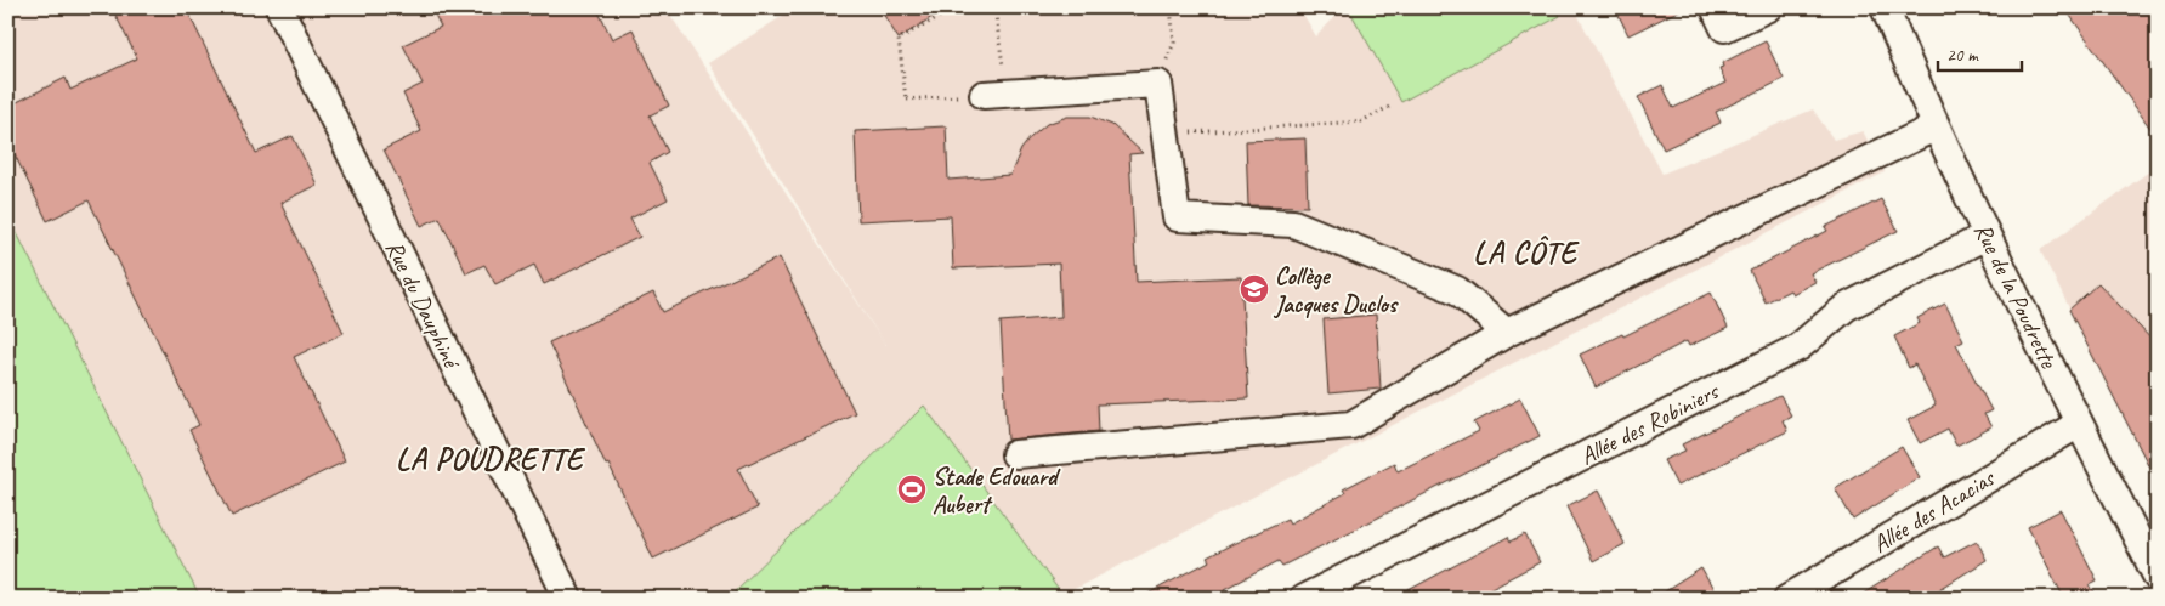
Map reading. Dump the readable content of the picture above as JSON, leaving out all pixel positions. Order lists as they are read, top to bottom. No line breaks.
{"streets":{"street":["Rue de la Poudrette","Rue du Dauphiné","Allée des Robiniers","Allée des Acacias"]},"crossings":[["Rue de la Poudrette","Allée des Robiniers"],["Rue de la Poudrette","Allée des Acacias"]],"districts":["LA CÔTE","LA POUDRETTE"],"places":{"school or university":["Collège Jacques Duclos"],"sports":["Stade Edouard Aubert"]},"scale_bar":"20 m"}
